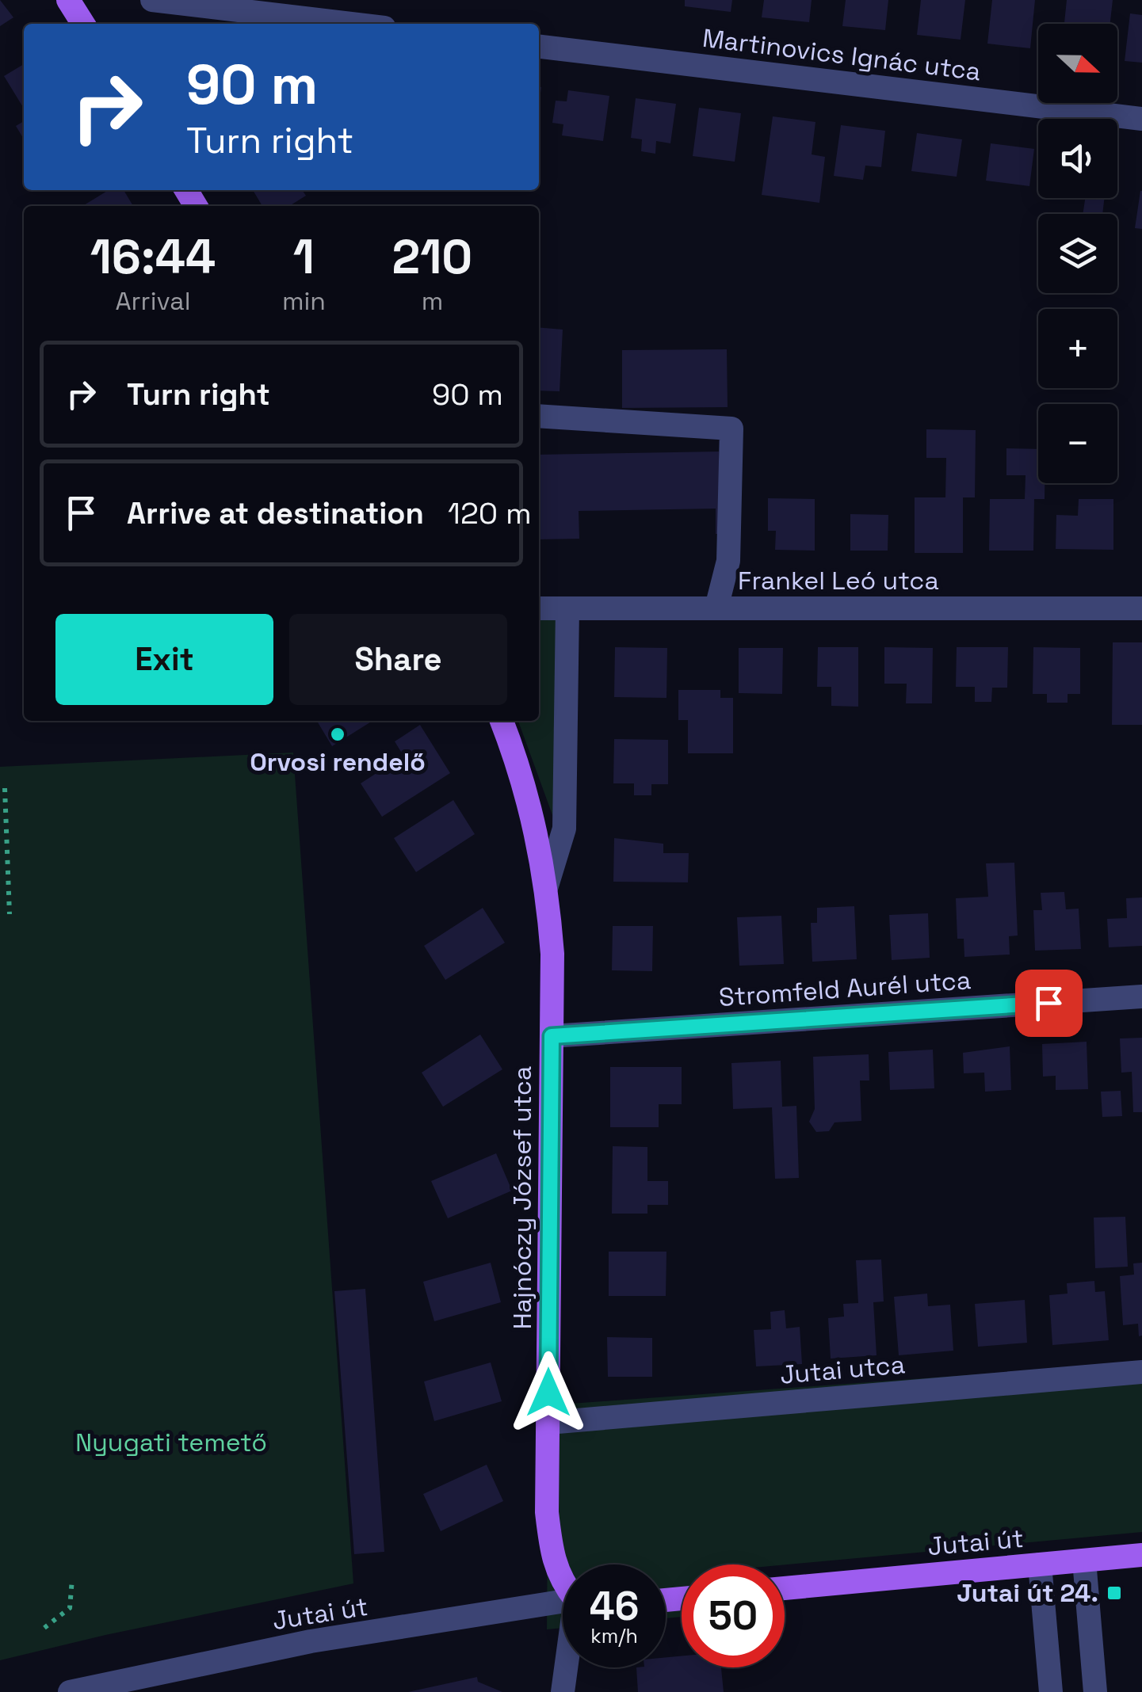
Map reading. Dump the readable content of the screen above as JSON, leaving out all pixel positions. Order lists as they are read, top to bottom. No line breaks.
{"streets":{"main road":["Hajnóczy József utca","Jutai út"],"street":["Martinovics Ignác utca","Frankel Leó utca","Stromfeld Aurél utca","Jutai utca"]},"crossings":[["Frankel Leó utca","Hajnóczy József utca"],["Stromfeld Aurél utca","Hajnóczy József utca"],["Hajnóczy József utca","Jutai utca"]],"parks":["Nyugati temető"],"places":{"other":["Orvosi rendelő"],"transit":["Jutai út 24."]},"north":"right","page":{"map_buttons":["+","−"],"turn":["90 m","Turn right"],"eta":["16:44","Arrival","1","min","210","m"],"list":[{"name":"Turn right","value":"90 m"},{"name":"Arrive at destination","value":"120 m"}],"buttons":["Exit","Share"],"speed":"46 km/h","limit":"50"}}
